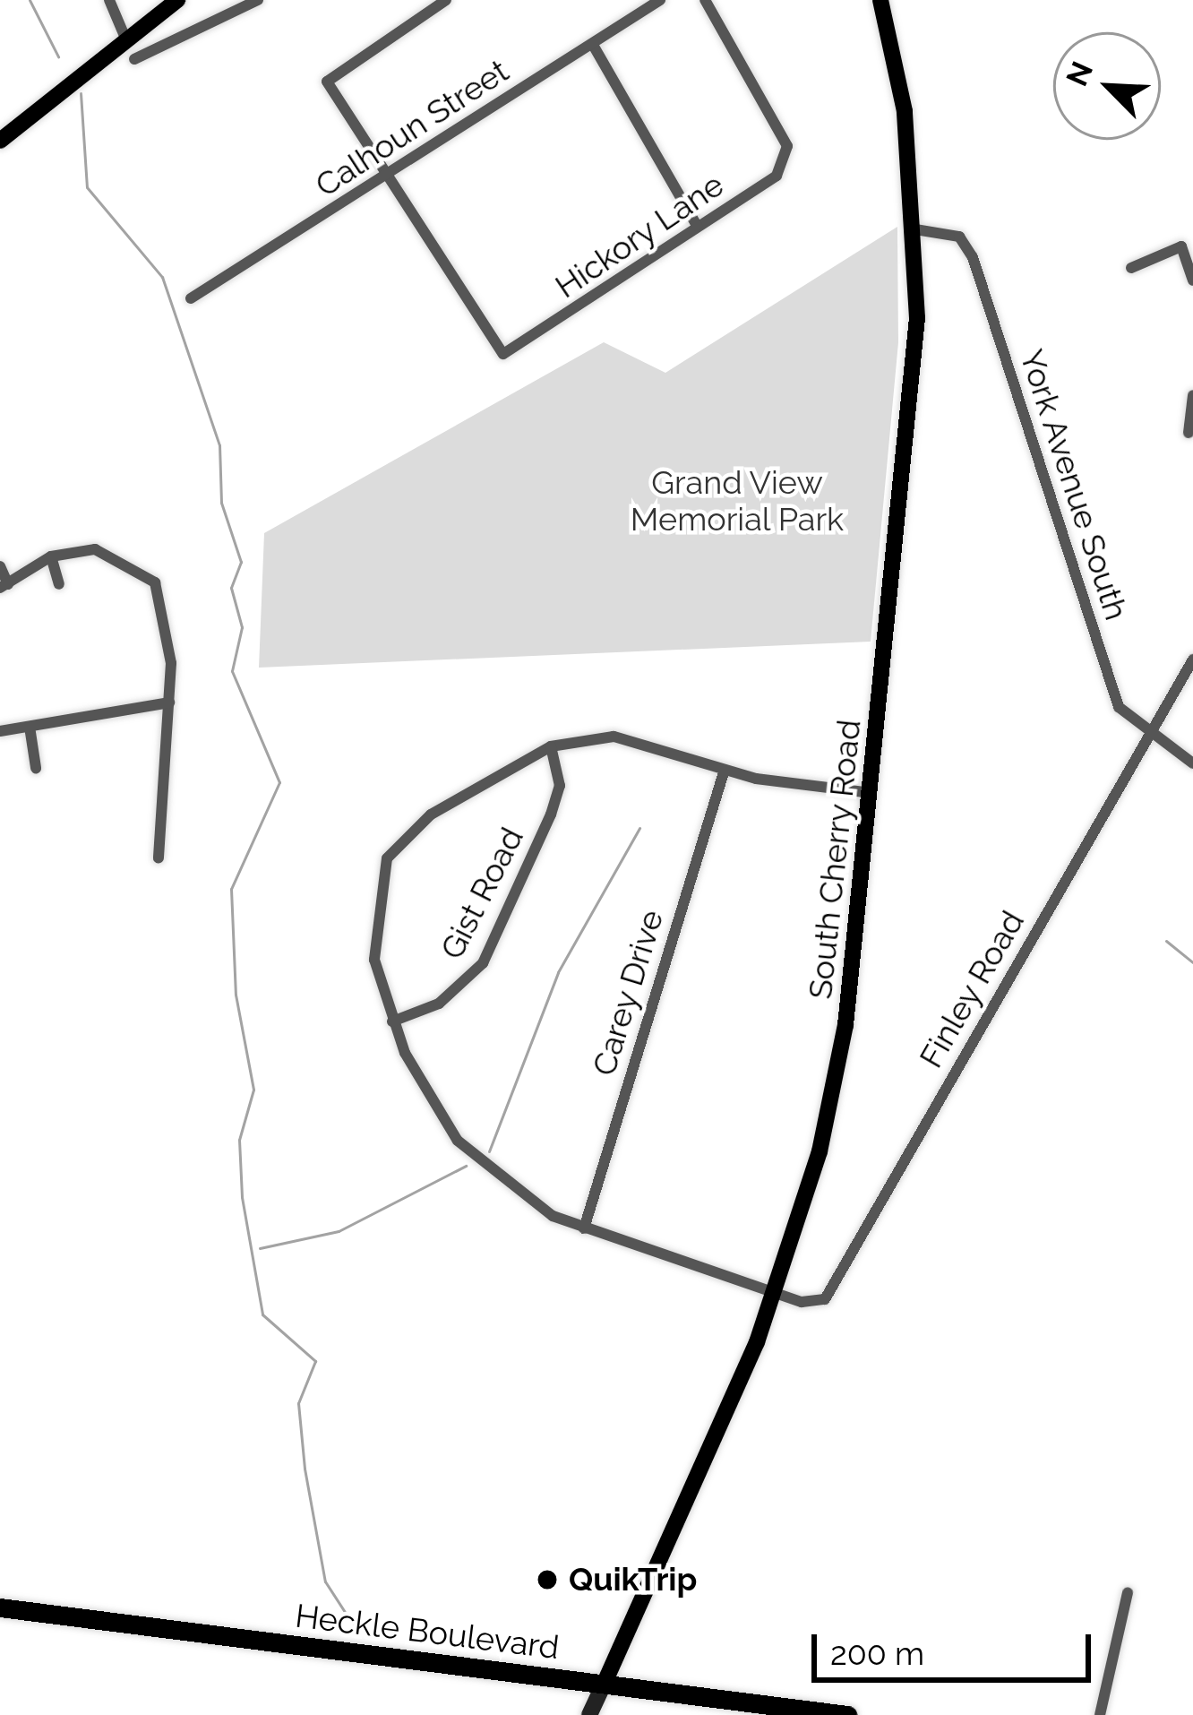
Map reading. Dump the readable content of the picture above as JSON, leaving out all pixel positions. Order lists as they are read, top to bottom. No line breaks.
{"streets":{"highway":["Heckle Boulevard"],"main road":["South Cherry Road"],"street":["Calhoun Street","Hickory Lane","York Avenue South","Gist Road","Finley Road","Carey Drive"]},"crossings":[["Calhoun Street","Hickory Lane"],["York Avenue South","South Cherry Road"],["York Avenue South","Finley Road"],["South Cherry Road","Finley Road"],["South Cherry Road","Heckle Boulevard"]],"parks":["Grand View Memorial Park"],"places":["QuikTrip"],"scale_bar":"200 m","north":"top left"}
